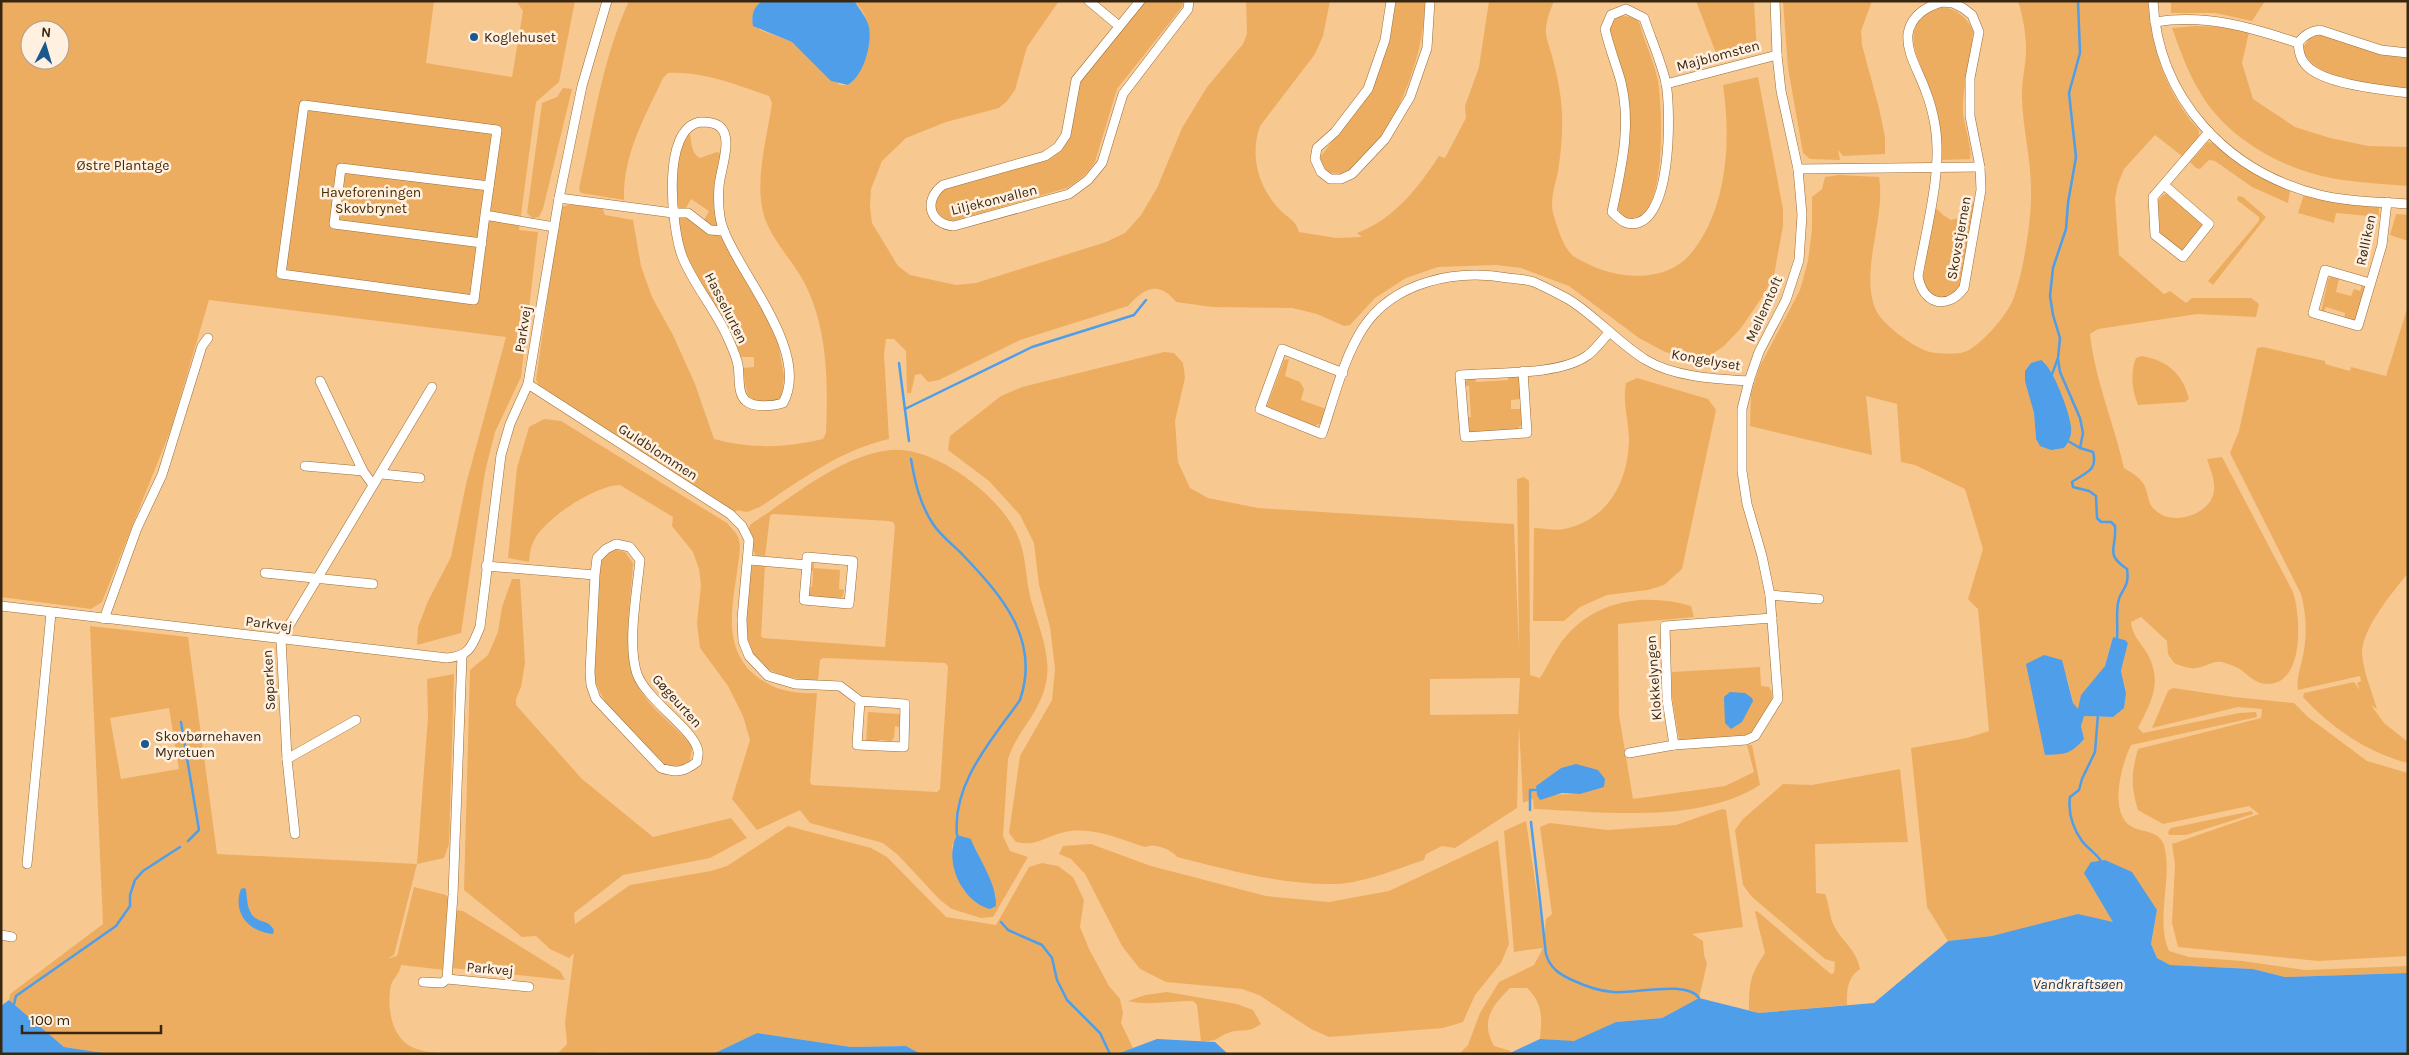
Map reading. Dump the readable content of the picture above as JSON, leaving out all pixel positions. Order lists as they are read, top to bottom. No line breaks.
{"streets":{"street":["Majblomsten","Liljekonvallen","Skovstjernen","Rølliken","Hasselurten","Mellemtoft","Parkvej","Kongelyset","Guldblommen","Klokkelyngen","Søparken","Gøgeurten"]},"crossings":[["Majblomsten","Mellemtoft"],["Mellemtoft","Kongelyset"],["Mellemtoft","Klokkelyngen"],["Parkvej","Guldblommen"],["Parkvej","Søparken"]],"water":["Vandkraftsøen"],"parks":["Østre Plantage","Haveforeningen Skovbrynet"],"places":["Koglehuset","Skovbørnehaven Myretuen"],"scale_bar":"100 m","north":"top"}
